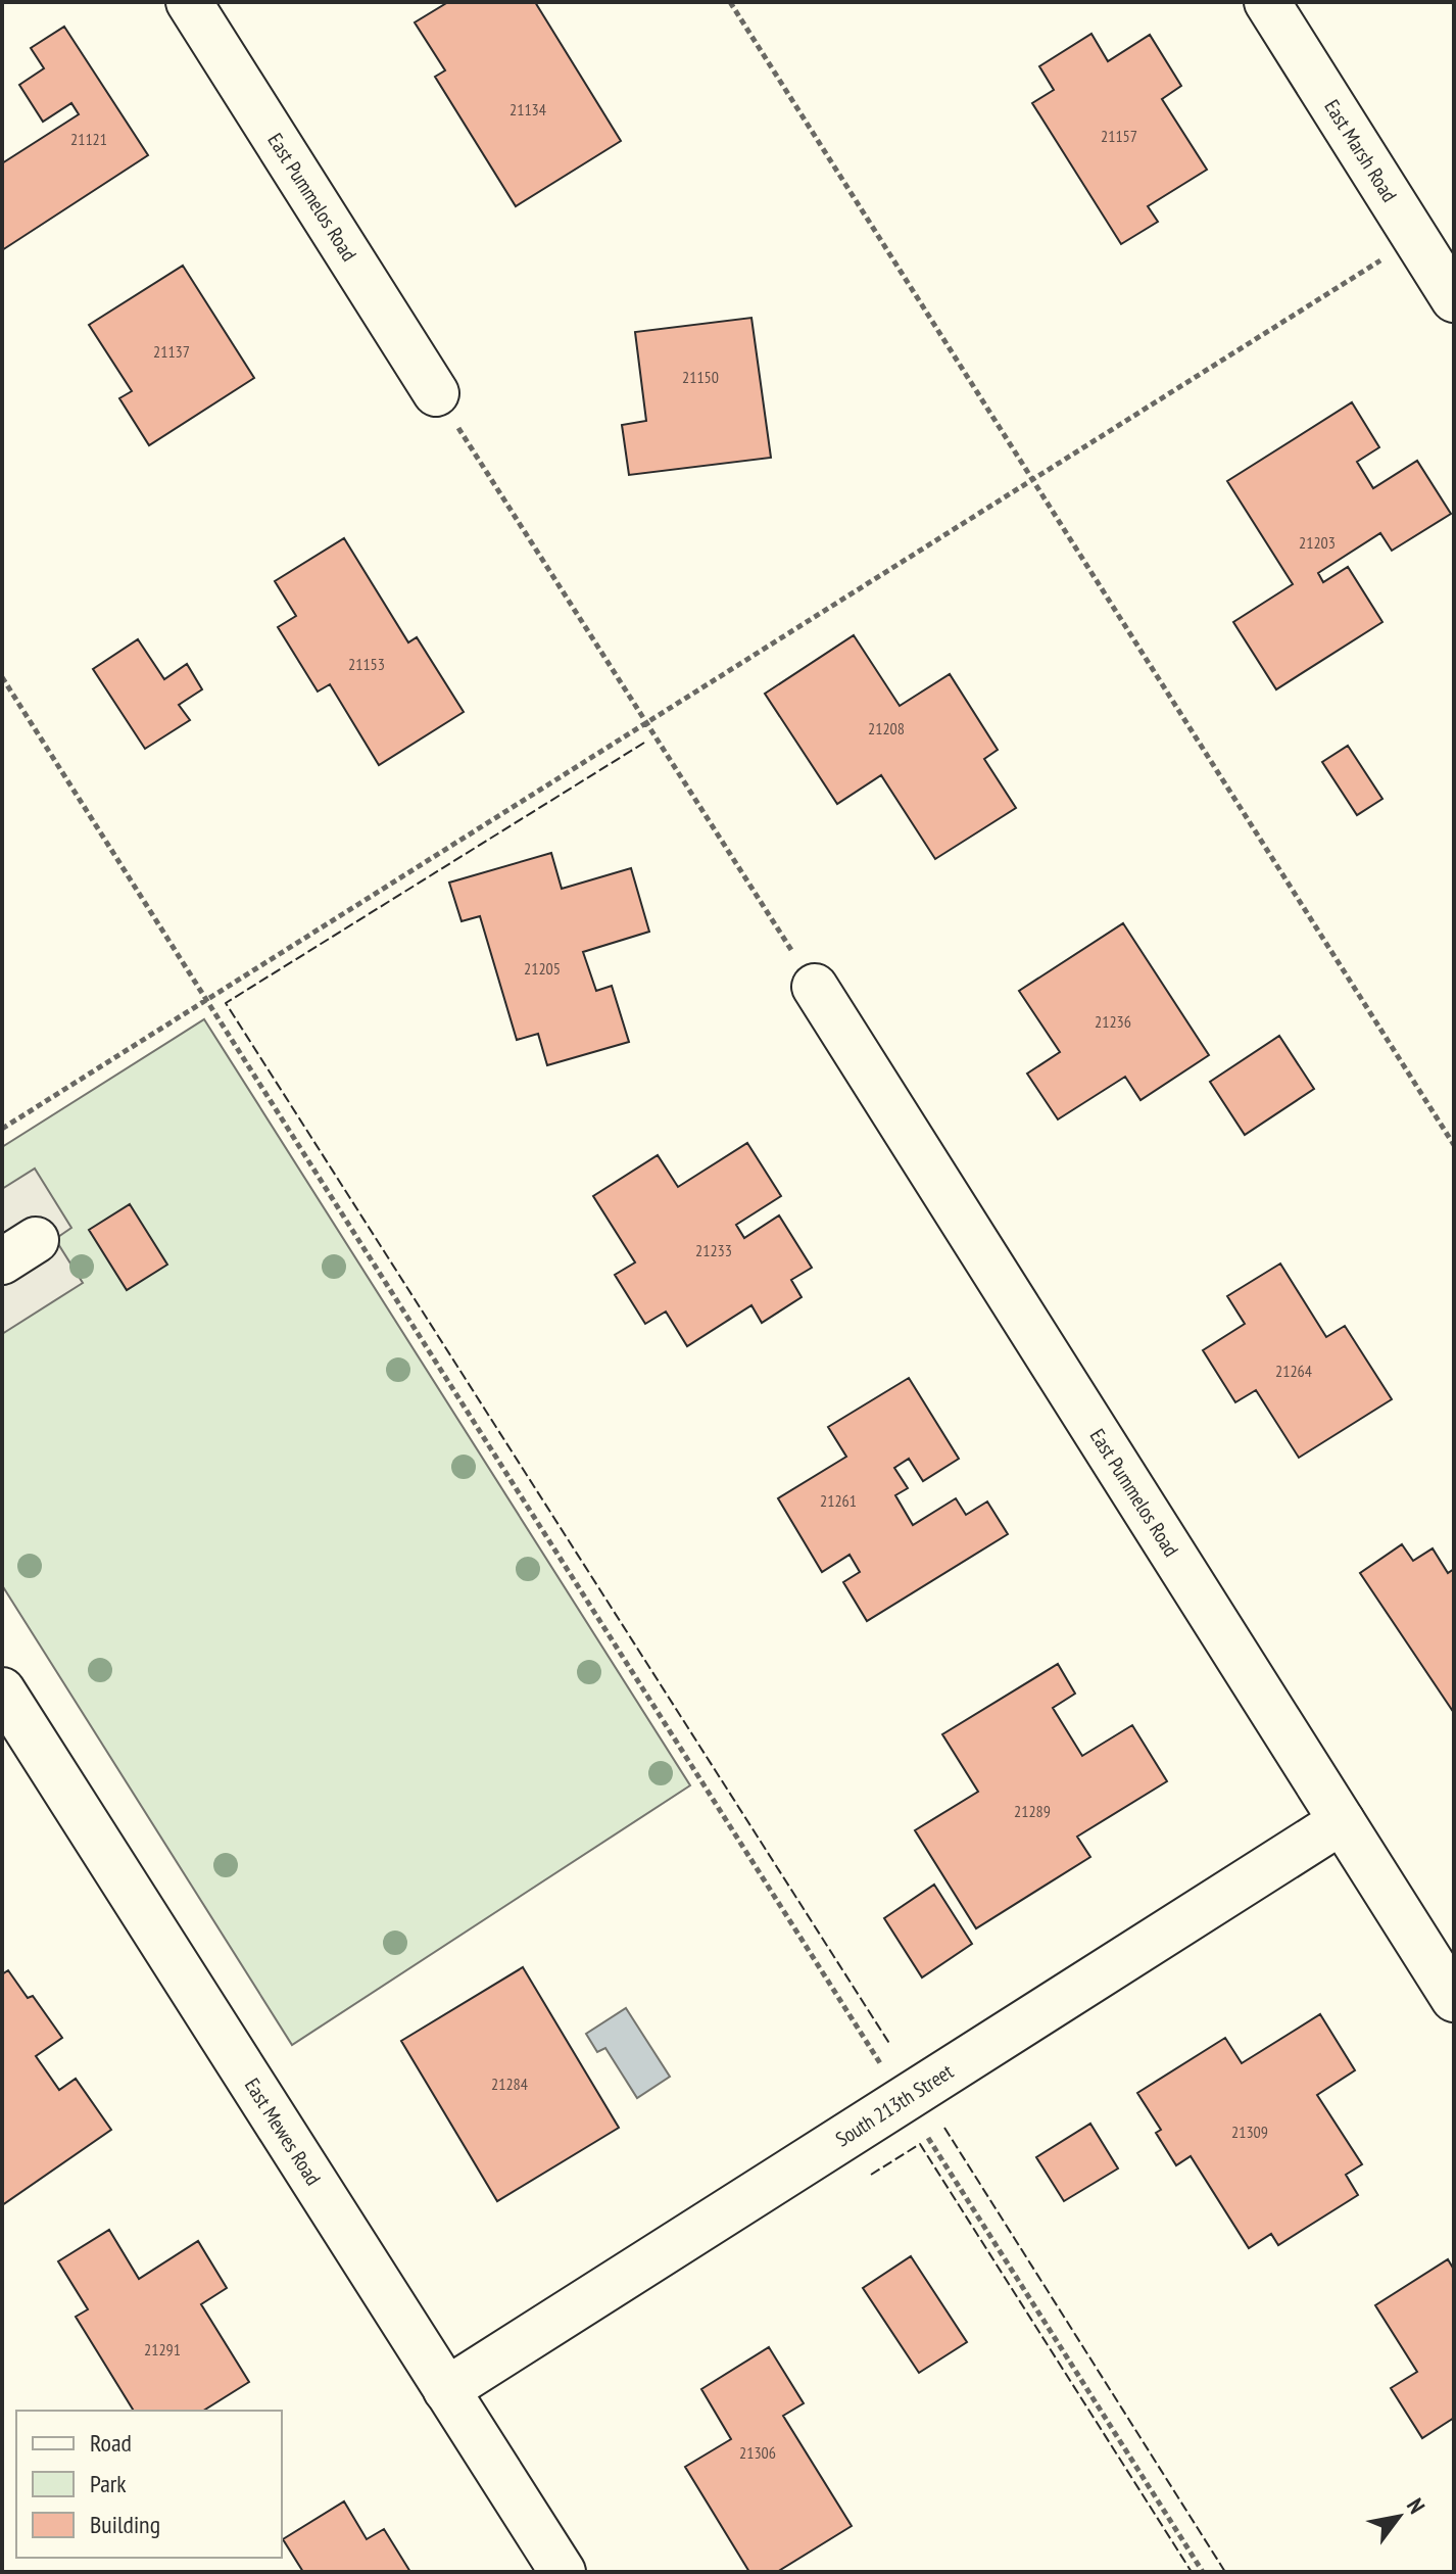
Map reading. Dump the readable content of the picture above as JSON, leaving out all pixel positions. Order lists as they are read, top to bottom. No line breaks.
{"streets":{"street":["East Marsh Road","East Pummelos Road","South 213th Street","East Mewes Road"]},"crossings":[["East Pummelos Road","South 213th Street"],["South 213th Street","East Mewes Road"]],"house_numbers":["21134","21157","21121","21137","21150","21203","21153","21208","21205","21236","21233","21264","21261","21289","21284","21309","21291","21306"],"legend":["Road","Park","Building"],"north":"top right"}
